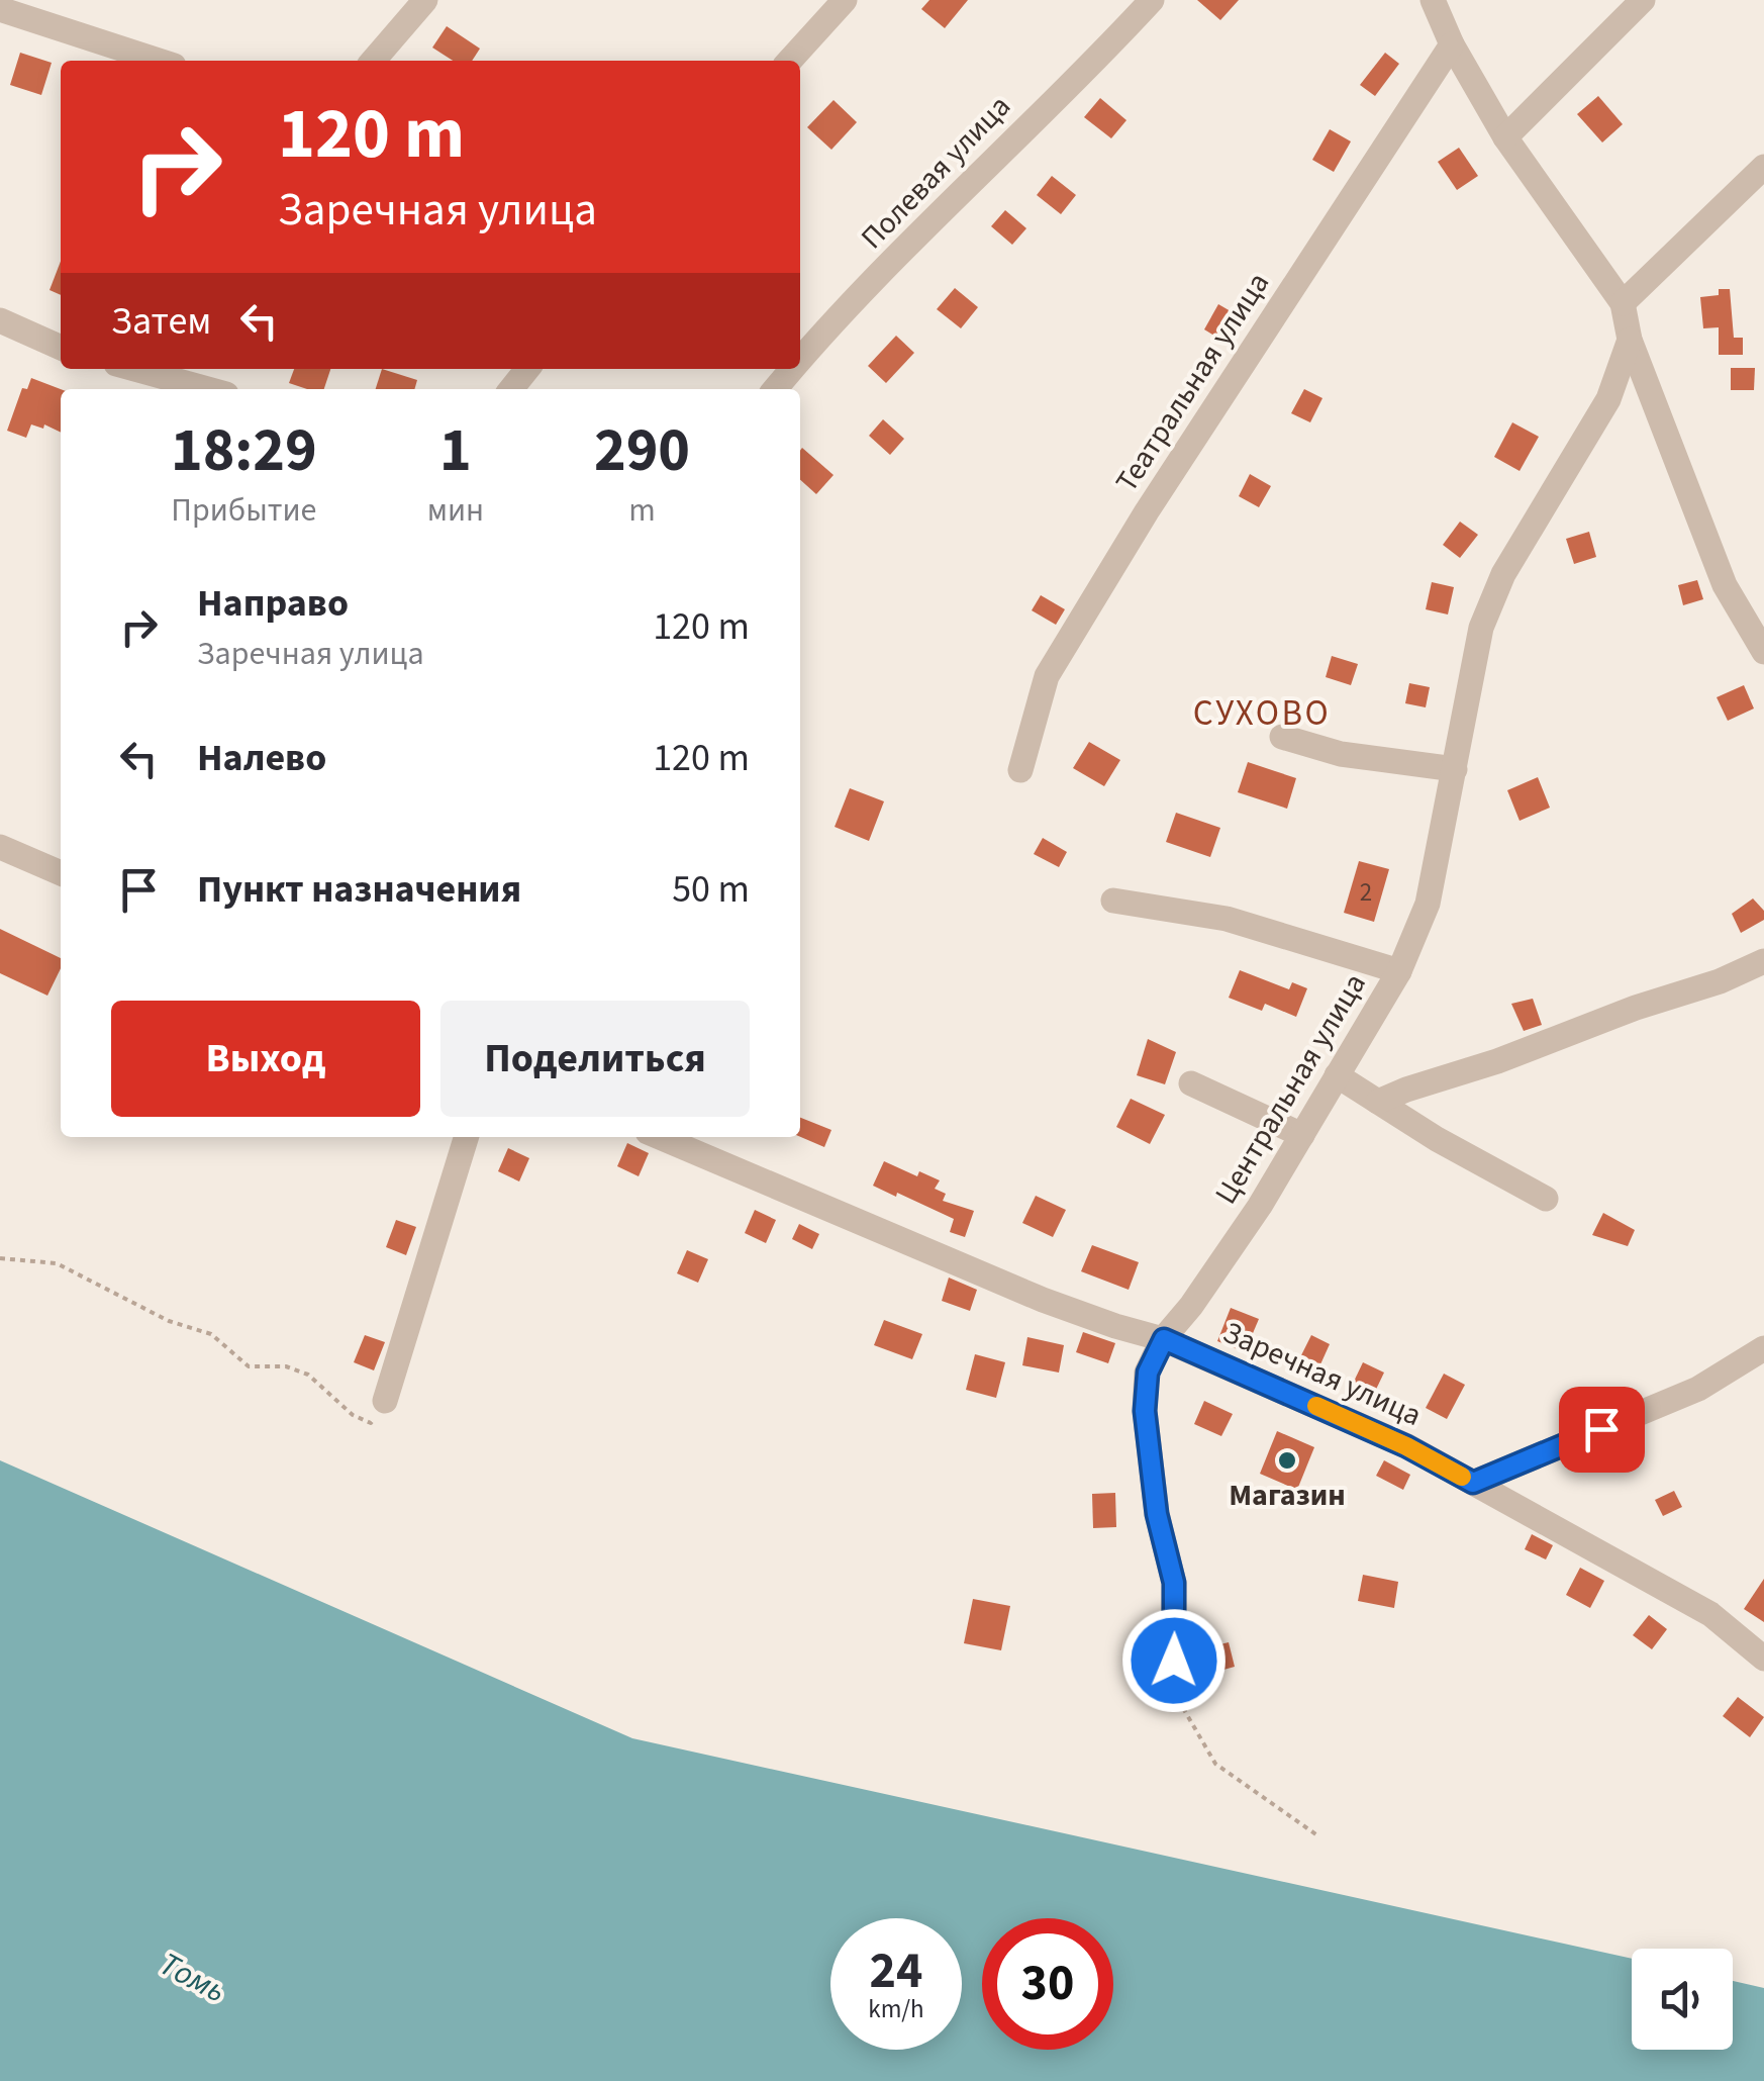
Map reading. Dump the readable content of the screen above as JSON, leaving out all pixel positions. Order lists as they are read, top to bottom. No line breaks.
{"streets":{"street":["Полевая улица","Театральная улица","Центральная улица","Заречная улица"]},"crossings":[["Центральная улица","Заречная улица"]],"districts":["СУХОВО"],"water":["Томь"],"places":["Магазин"],"house_numbers":["2"],"page":{"turn":["120 m","Заречная улица"],"then":"Затем","eta":["18:29","Прибытие","1","мин","290","m"],"list":[{"name":"Направо","note":"Заречная улица","value":"120 m"},{"name":"Налево","value":"120 m"},{"name":"Пункт назначения","value":"50 m"}],"buttons":["Выход","Поделиться"],"speed":"24 km/h","limit":"30"}}
